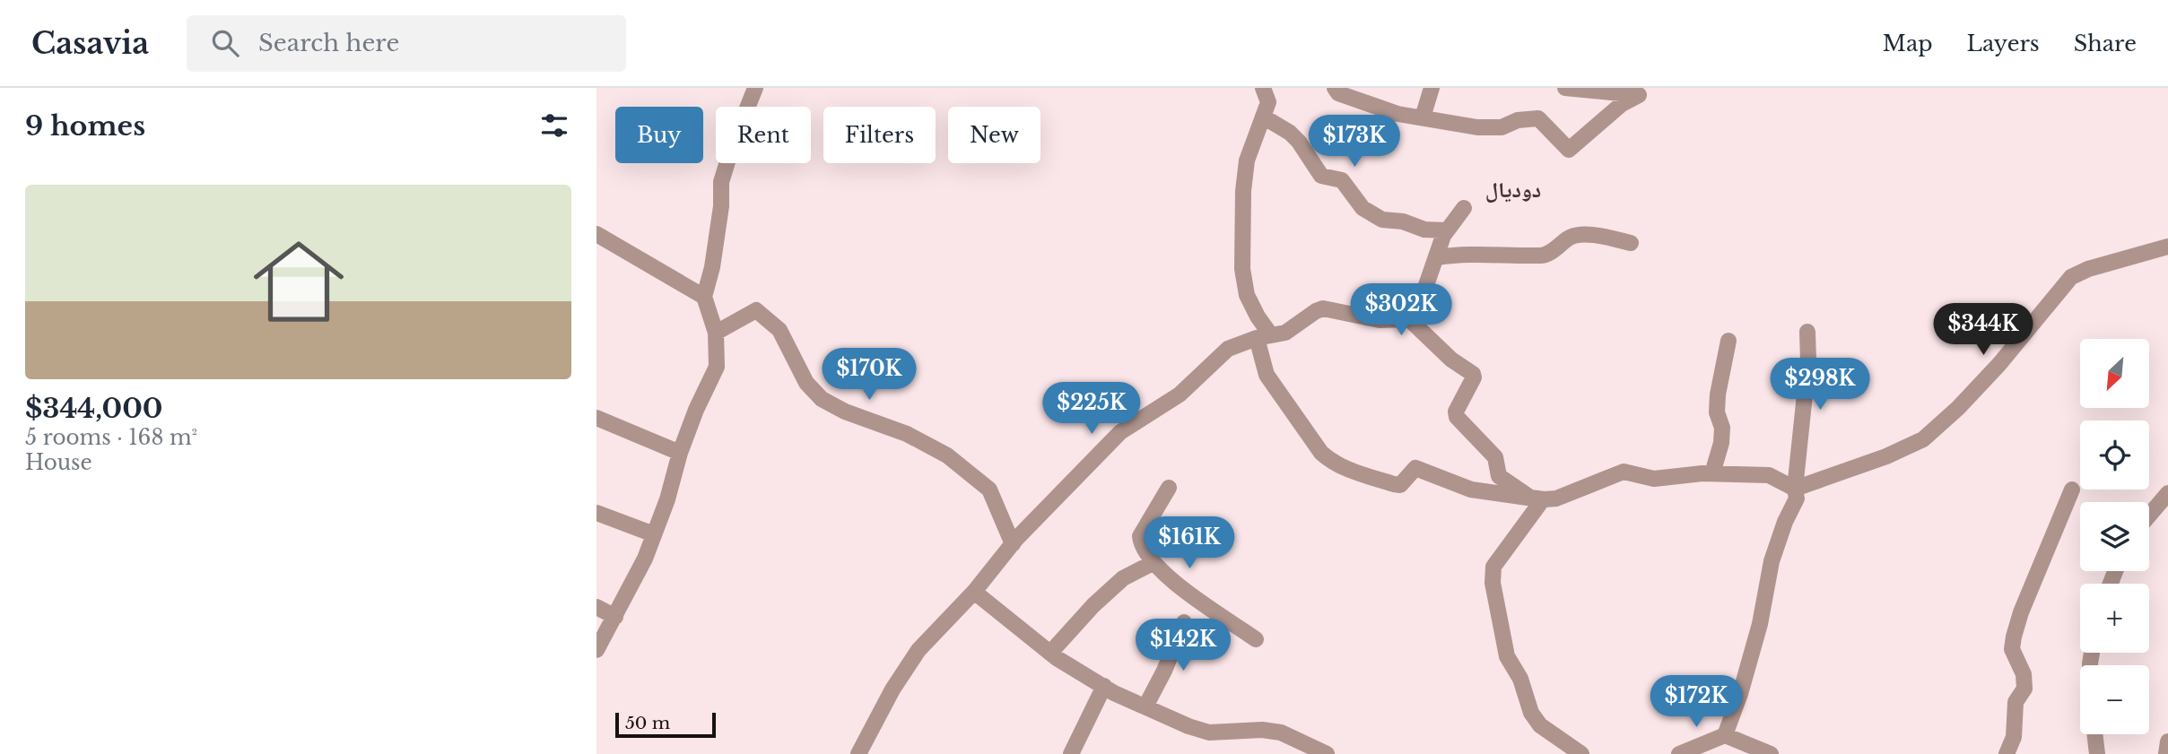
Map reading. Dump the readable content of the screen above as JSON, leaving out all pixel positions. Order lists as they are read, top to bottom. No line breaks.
{"districts":["دودیال"],"scale_bar":"50 m","north":"bottom left","page":{"header":"Casavia","search":"Search here","nav":["Map","Layers","Share"],"heading":"9 homes","chip":["Buy","Rent","Filters","New"],"price":["$173K","$302K","$344K","$170K","$298K","$225K","$161K","$142K","$172K"],"list":[{"name":"$344,000","note":"5 rooms · 168 m² · House"}],"map_buttons":["+","−"],"scale":"50 m"}}
